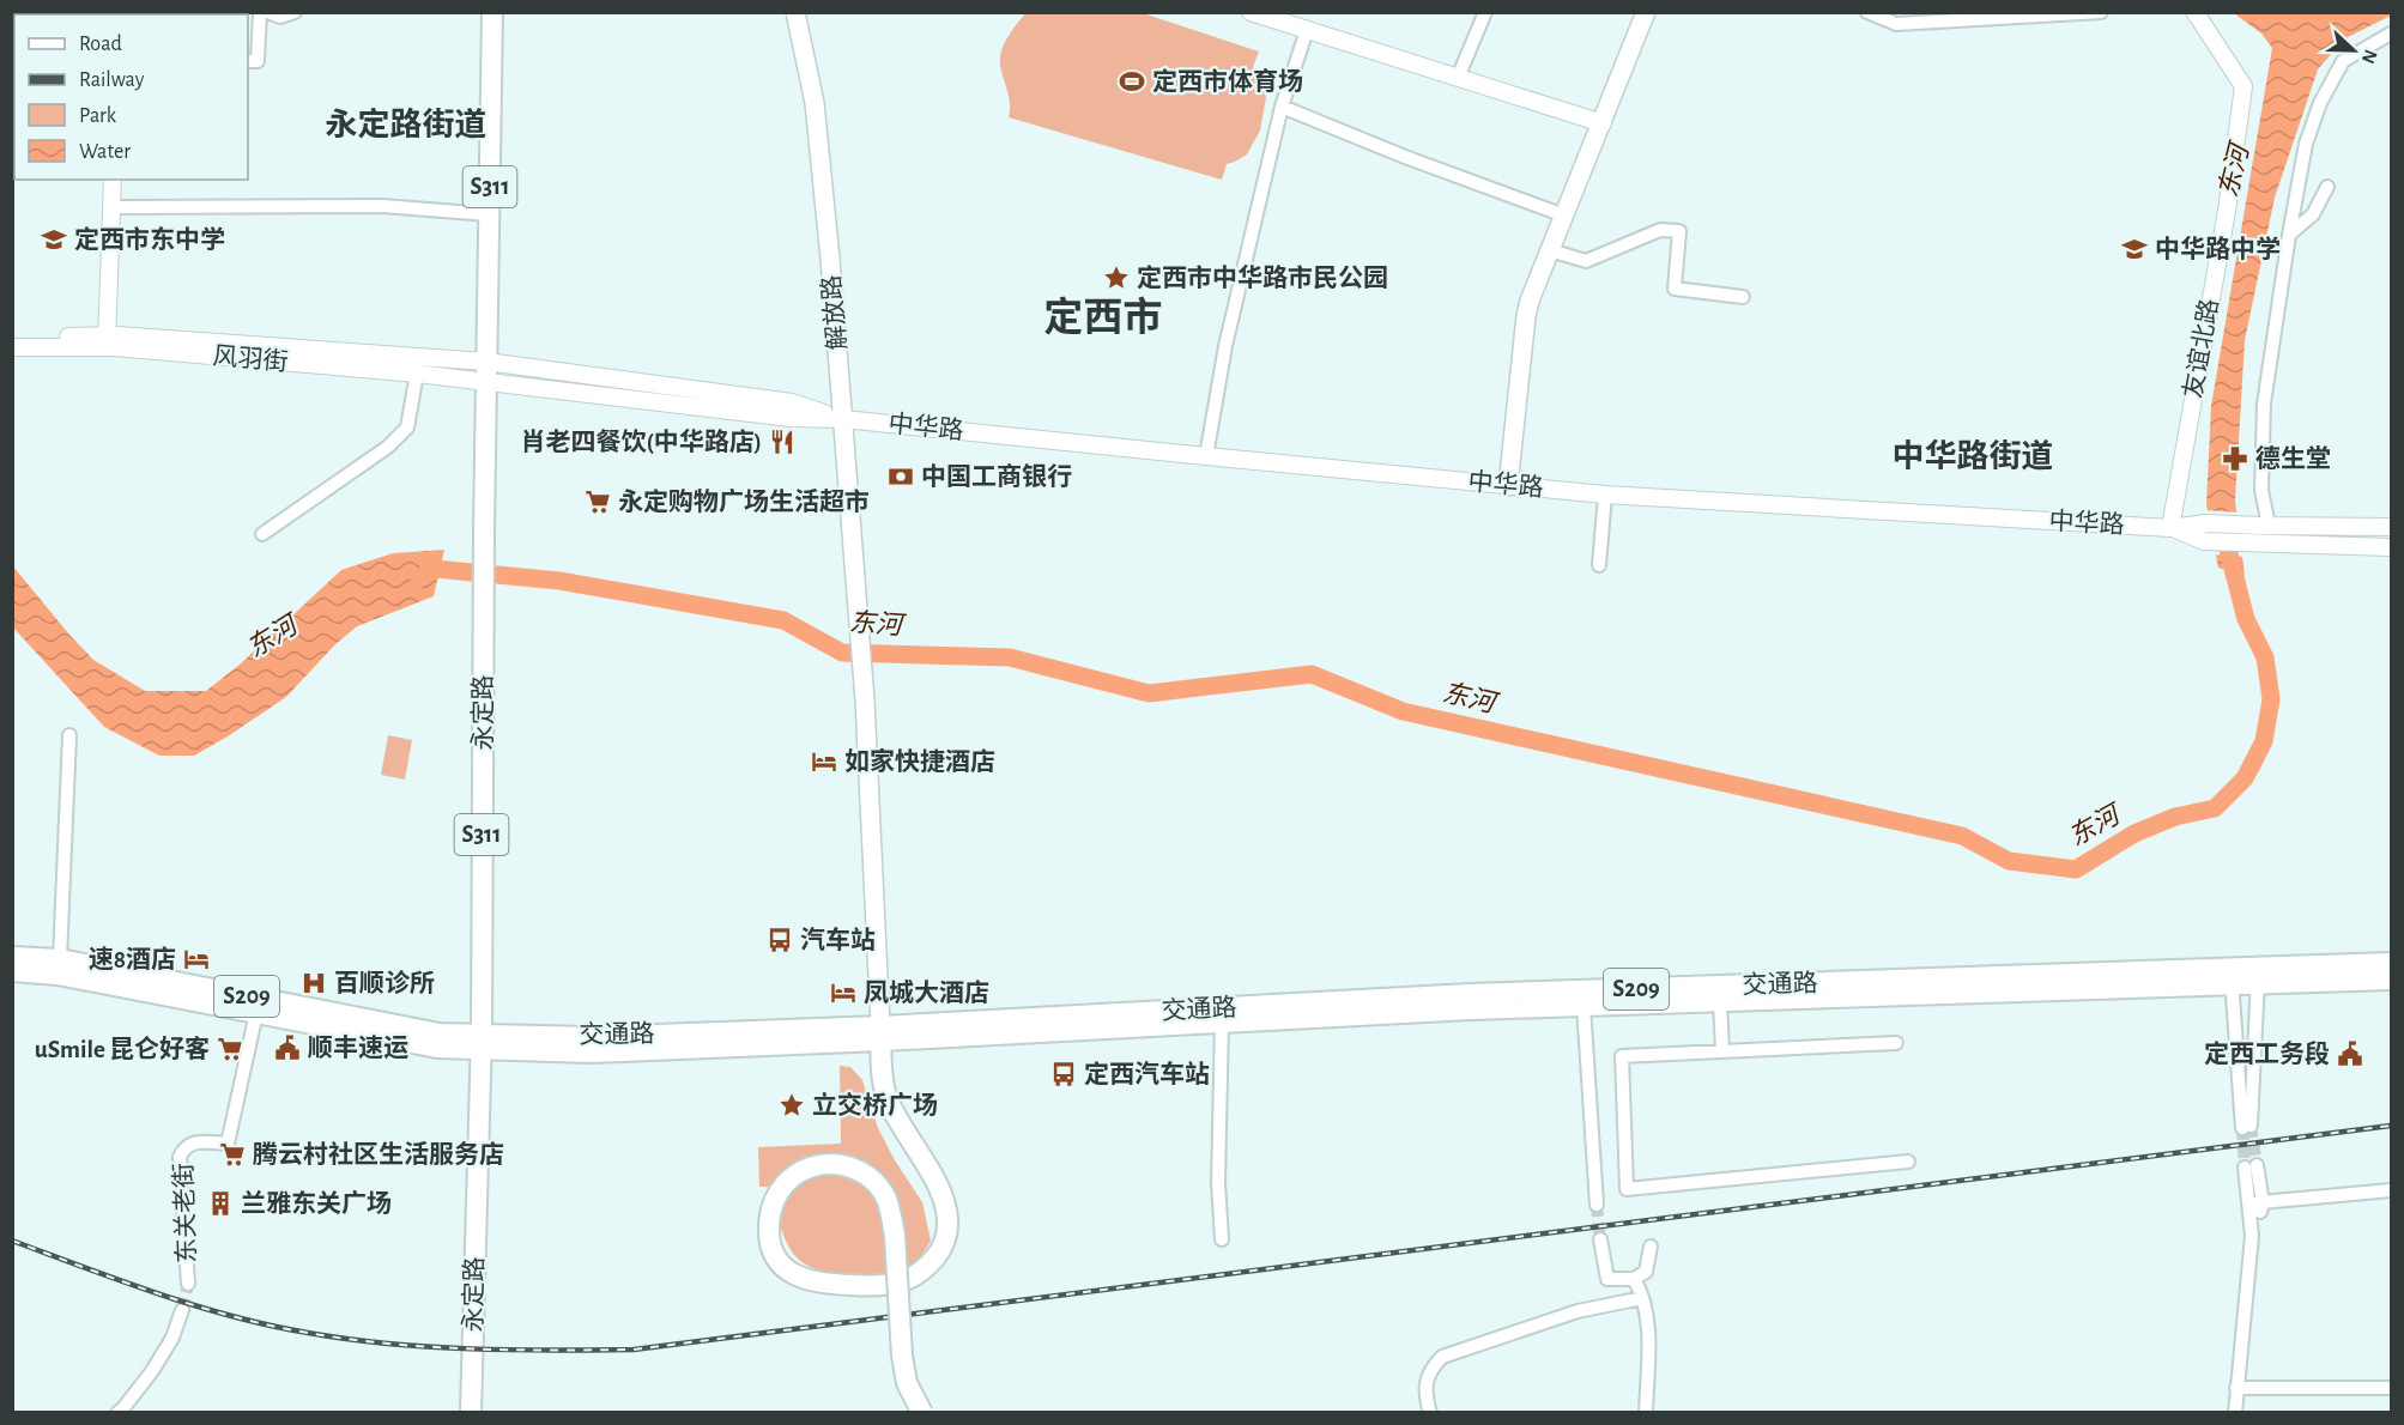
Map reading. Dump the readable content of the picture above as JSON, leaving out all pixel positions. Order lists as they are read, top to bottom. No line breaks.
{"streets":{"main road":["S311","解放路","永定路","交通路","S209"],"street":["友谊北路","风羽街","中华路","东关老街"]},"crossings":[["解放路","中华路"],["解放路","交通路"],["友谊北路","中华路"],["风羽街","中华路"],["风羽街","永定路"],["中华路","永定路"],["永定路","交通路"],["交通路","东关老街"]],"districts":["永定路街道","定西市","中华路街道"],"water":["东河"],"places":{"sports":["定西市体育场"],"school or university":["定西市东中学","中华路中学"],"place":["定西市中华路市民公园","立交桥广场"],"restaurant":["肖老四餐饮(中华路店)"],"pharmacy":["德生堂"],"bank":["中国工商银行"],"supermarket":["永定购物广场生活超市","uSmile 昆仑好客","腾云村社区生活服务店"],"hotel":["如家快捷酒店","速8酒店","凤城大酒店"],"bus stop":["汽车站","定西汽车站"],"hospital":["百顺诊所"],"public building":["顺丰速运","定西工务段"],"building":["兰雅东关广场"]},"legend":["Road","Railway","Park","Water"],"north":"right"}
